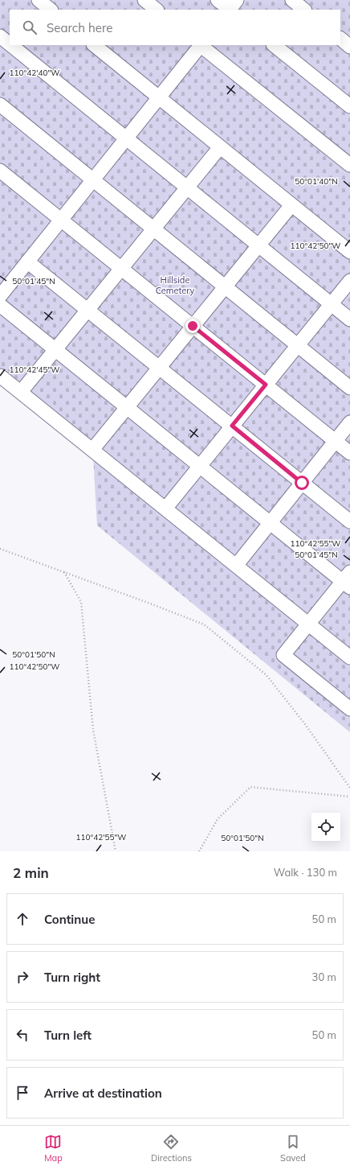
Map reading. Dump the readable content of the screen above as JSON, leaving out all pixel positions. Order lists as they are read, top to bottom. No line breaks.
{"parks":["Hillside Cemetery"],"page":{"search":"Search here","heading":["2 min","Walk · 130 m"],"list":[["Continue","50 m"],["Turn right","30 m"],["Turn left","50 m"],"Arrive at destination"],"nav":["Map","Directions","Saved"]},"coordinates":["110°42'40\"W","50°01'40\"N","110°42'50\"W","50°01'45\"N","110°42'45\"W","110°42'55\"W","50°01'50\"N"]}
